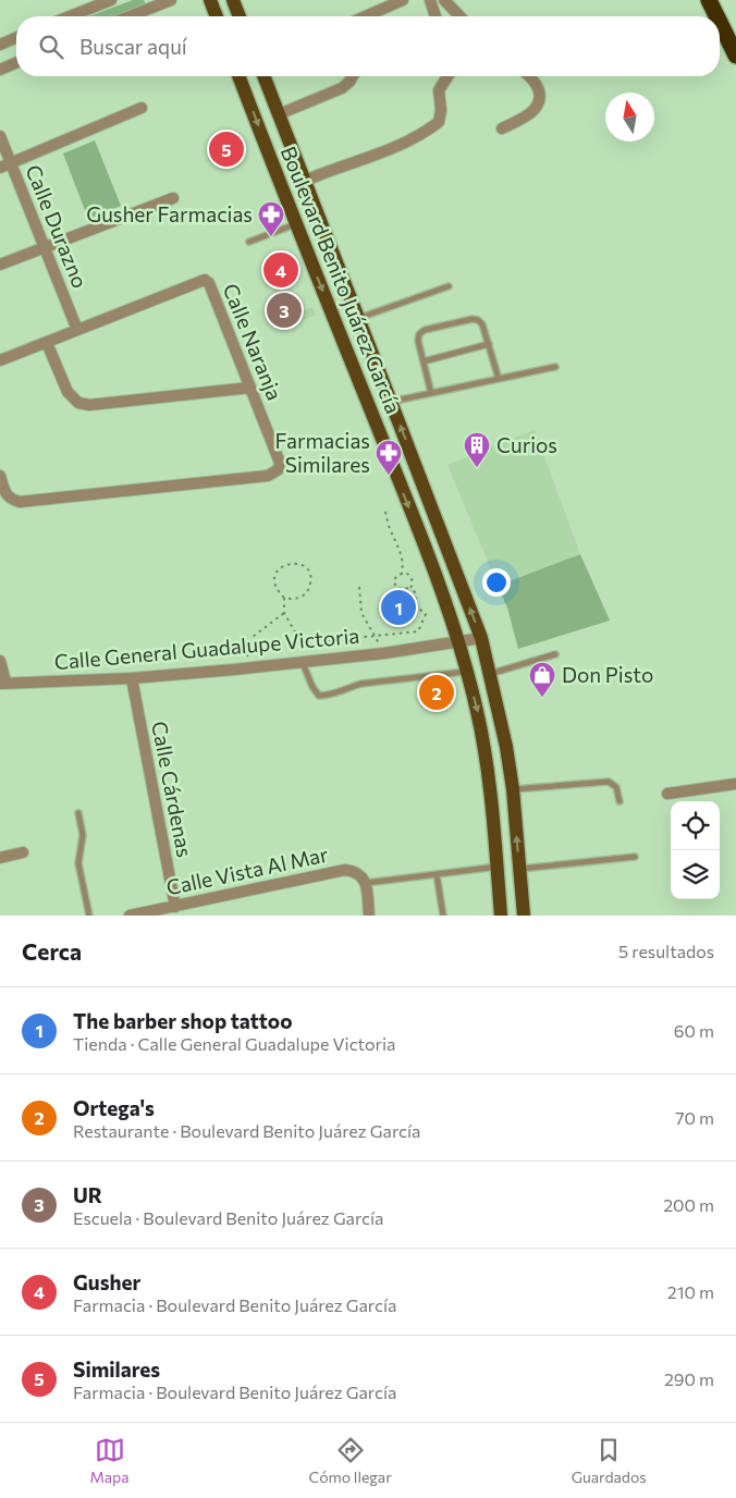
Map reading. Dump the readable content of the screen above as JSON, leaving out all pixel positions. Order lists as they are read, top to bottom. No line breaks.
{"streets":{"main road":["Boulevard Benito Juárez García"],"street":["Calle Durazno","Calle Naranja","Calle General Guadalupe Victoria","Calle Cárdenas","Calle Vista Al Mar"]},"crossings":[["Calle Durazno","Calle Naranja"],["Boulevard Benito Juárez García","Calle General Guadalupe Victoria"],["Calle General Guadalupe Victoria","Calle Cárdenas"],["Calle Cárdenas","Calle Vista Al Mar"]],"places":{"pharmacy":["Gusher Farmacias","Farmacias Similares"],"building":["Curios"],"shop":["Don Pisto"]},"north":"top","page":{"search":"Buscar aquí","pins":["5","4","3","1","2"],"heading":["Cerca","5 resultados"],"list":[{"mark":"1","name":"The barber shop tattoo","note":"Tienda · Calle General Guadalupe Victoria","value":"60 m"},{"mark":"2","name":"Ortega's","note":"Restaurante · Boulevard Benito Juárez García","value":"70 m"},{"mark":"3","name":"UR","note":"Escuela · Boulevard Benito Juárez García","value":"200 m"},{"mark":"4","name":"Gusher","note":"Farmacia · Boulevard Benito Juárez García","value":"210 m"},{"mark":"5","name":"Similares","note":"Farmacia · Boulevard Benito Juárez García","value":"290 m"}],"nav":["Mapa","Cómo llegar","Guardados"]}}
